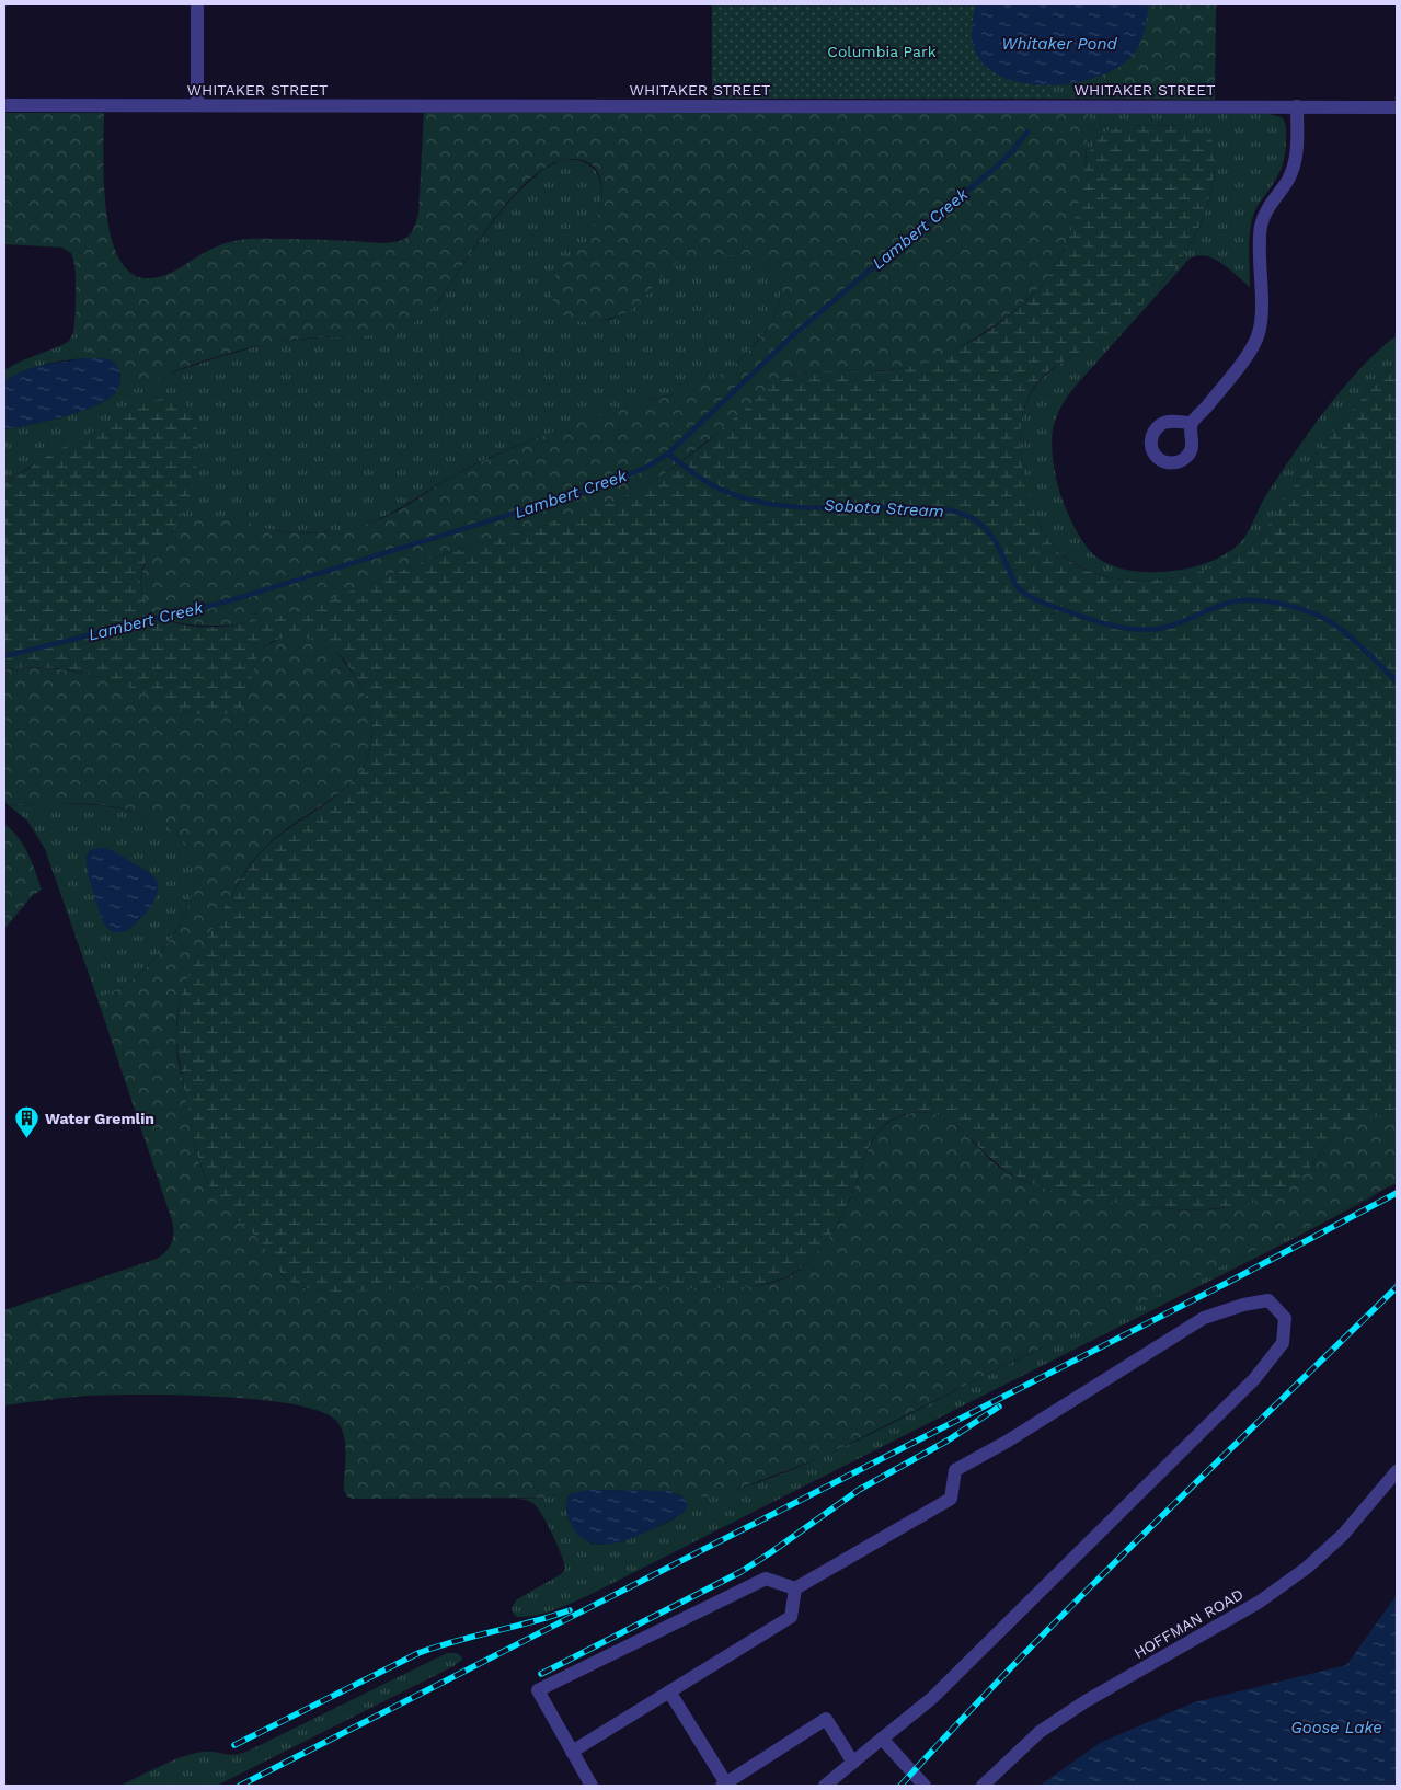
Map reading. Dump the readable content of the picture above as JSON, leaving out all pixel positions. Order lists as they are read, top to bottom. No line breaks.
{"streets":{"street":["WHITAKER STREET","HOFFMAN ROAD"]},"water":["Whitaker Pond","Lambert Creek","Sobota Stream","Goose Lake"],"parks":["Columbia Park"],"places":{"building":["Water Gremlin"]}}
